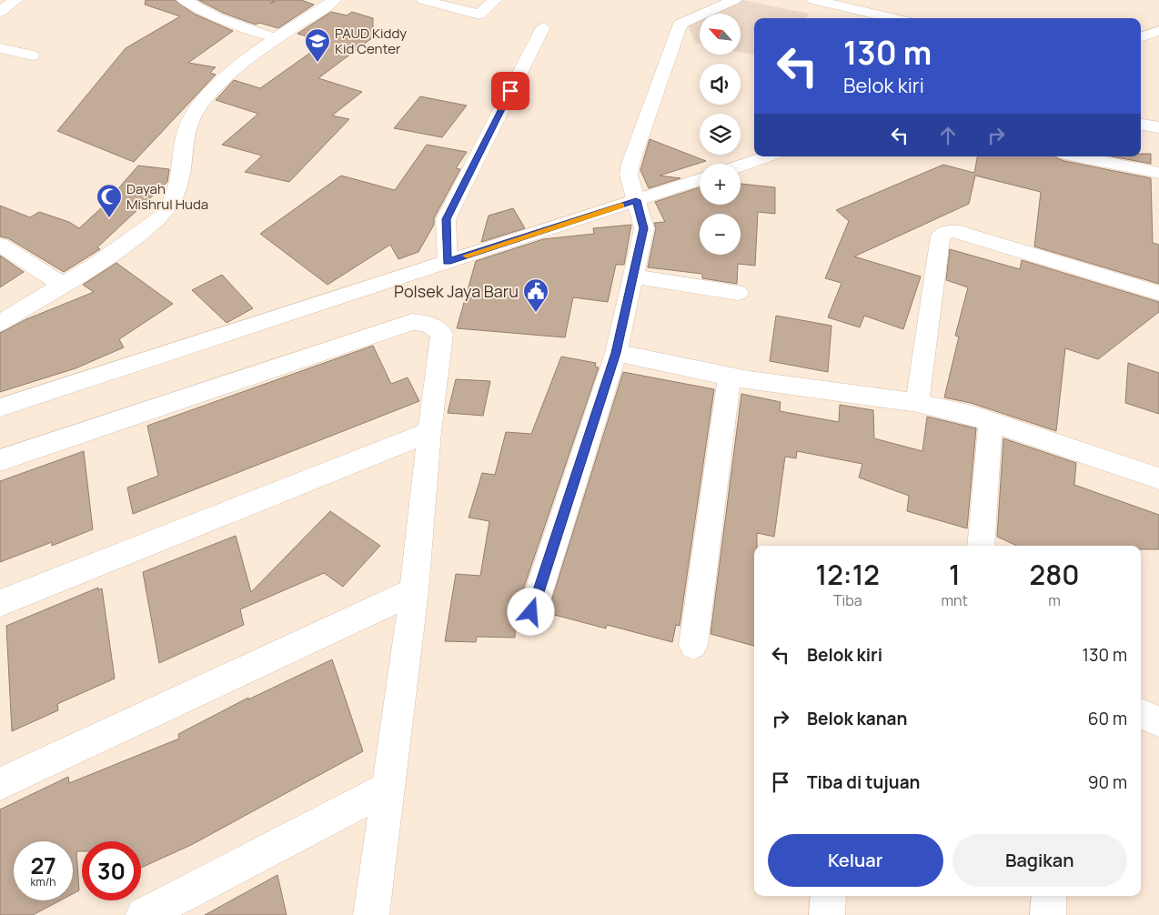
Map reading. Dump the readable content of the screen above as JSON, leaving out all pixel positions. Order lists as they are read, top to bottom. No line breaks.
{"places":{"school or university":["PAUD Kiddy Kid Center"],"mosque":["Dayah Mishrul Huda"],"public building":["Polsek Jaya Baru"]},"north":"top left","page":{"map_buttons":["+","−"],"turn":["130 m","Belok kiri"],"eta":["12:12","Tiba","1","mnt","280","m"],"list":[{"name":"Belok kiri","value":"130 m"},{"name":"Belok kanan","value":"60 m"},{"name":"Tiba di tujuan","value":"90 m"}],"buttons":["Keluar","Bagikan"],"speed":"27 km/h","limit":"30"}}
